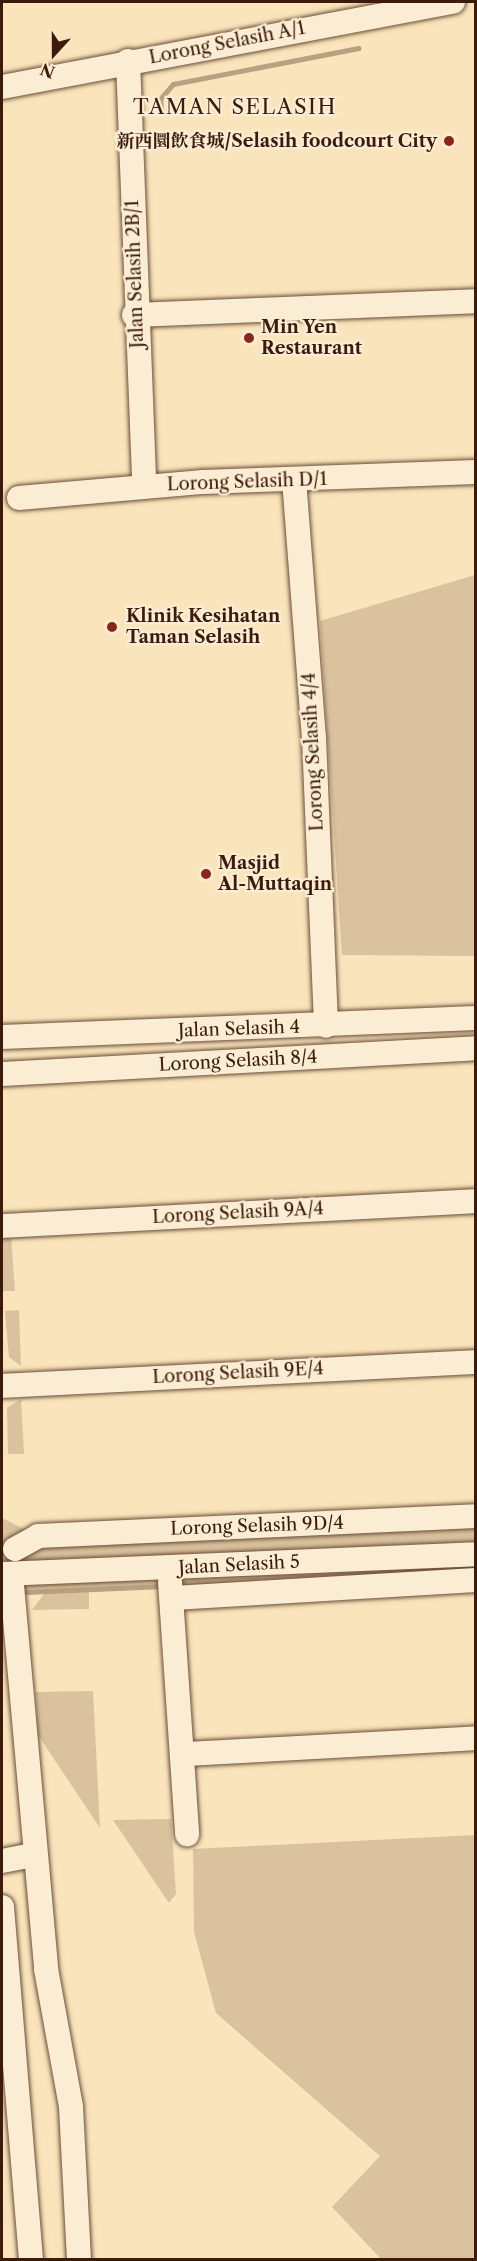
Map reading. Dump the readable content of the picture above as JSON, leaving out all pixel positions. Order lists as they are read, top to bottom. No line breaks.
{"streets":{"street":["Lorong Selasih A/1","Jalan Selasih 2B/1","Lorong Selasih D/1","Lorong Selasih 4/4","Jalan Selasih 4","Lorong Selasih 8/4","Lorong Selasih 9A/4","Lorong Selasih 9E/4","Lorong Selasih 9D/4","Jalan Selasih 5"]},"crossings":[["Lorong Selasih A/1","Jalan Selasih 2B/1"],["Jalan Selasih 2B/1","Lorong Selasih D/1"],["Lorong Selasih D/1","Lorong Selasih 4/4"],["Lorong Selasih 4/4","Jalan Selasih 4"]],"districts":["TAMAN SELASIH"],"places":["新西圜飲食城/Selasih foodcourt City","Min Yen Restaurant","Klinik Kesihatan Taman Selasih","Masjid Al-Muttaqin"],"north":"bottom"}
